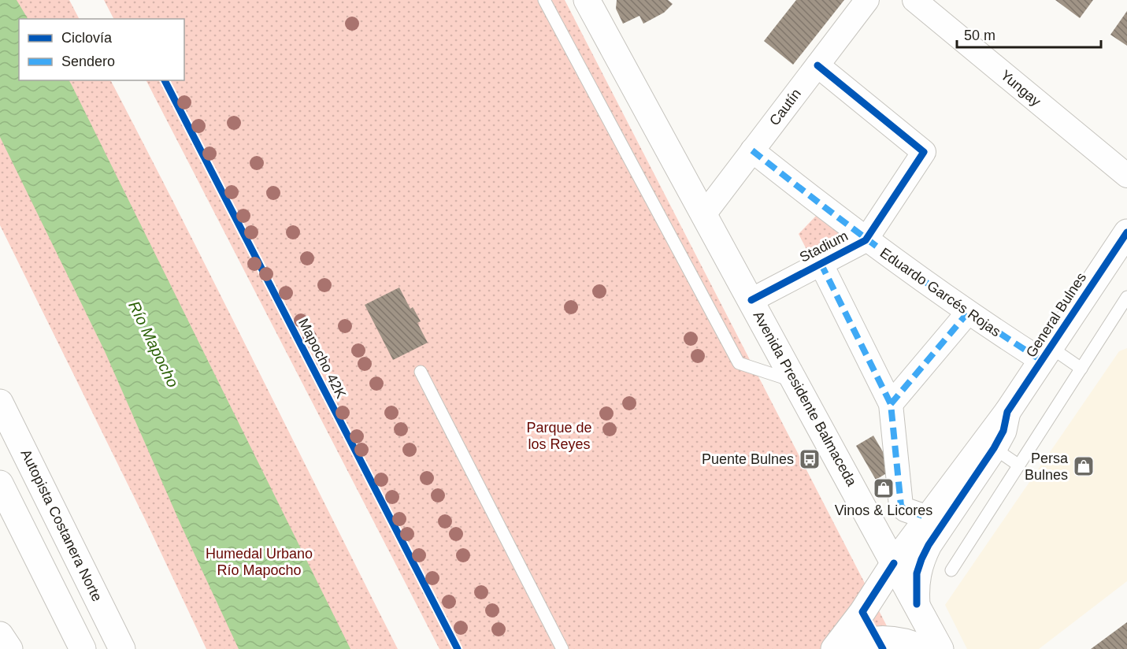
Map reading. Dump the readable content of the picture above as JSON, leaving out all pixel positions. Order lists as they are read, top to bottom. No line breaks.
{"streets":{"main road":["General Bulnes","Avenida Presidente Balmaceda","Autopista Costanera Norte"],"street":["Yungay","Cautín","Stadium","Eduardo Garcés Rojas"],"cycle path":["Mapocho 42K"]},"crossings":[["Cautín","Stadium"],["Cautín","Eduardo Garcés Rojas"],["Cautín","Avenida Presidente Balmaceda"],["Stadium","Eduardo Garcés Rojas"],["Stadium","Avenida Presidente Balmaceda"],["Eduardo Garcés Rojas","General Bulnes"],["General Bulnes","Avenida Presidente Balmaceda"]],"water":["Río Mapocho"],"parks":["Parque de los Reyes","Humedal Urbano Río Mapocho"],"places":{"bus stop":["Puente Bulnes"],"shop":["Persa Bulnes","Vinos & Licores"]},"legend":["Ciclovía","Sendero"],"scale_bar":"50 m"}
